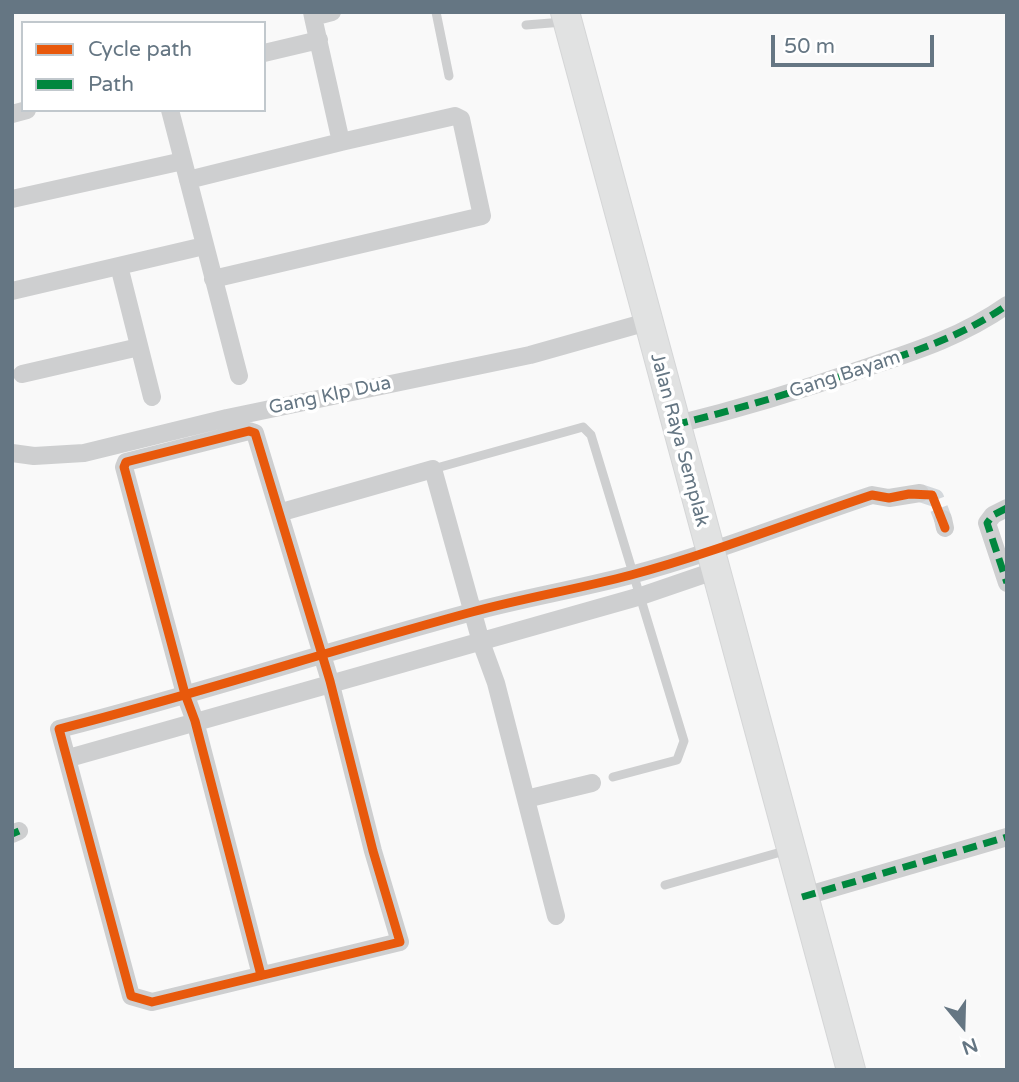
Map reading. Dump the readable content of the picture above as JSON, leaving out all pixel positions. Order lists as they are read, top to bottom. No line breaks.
{"streets":{"main road":["Jalan Raya Semplak"],"street":["Gang Bayam","Gang Klp Dua"]},"crossings":[["Gang Bayam","Jalan Raya Semplak"],["Gang Klp Dua","Jalan Raya Semplak"]],"legend":["Cycle path","Path"],"scale_bar":"50 m","north":"bottom"}
